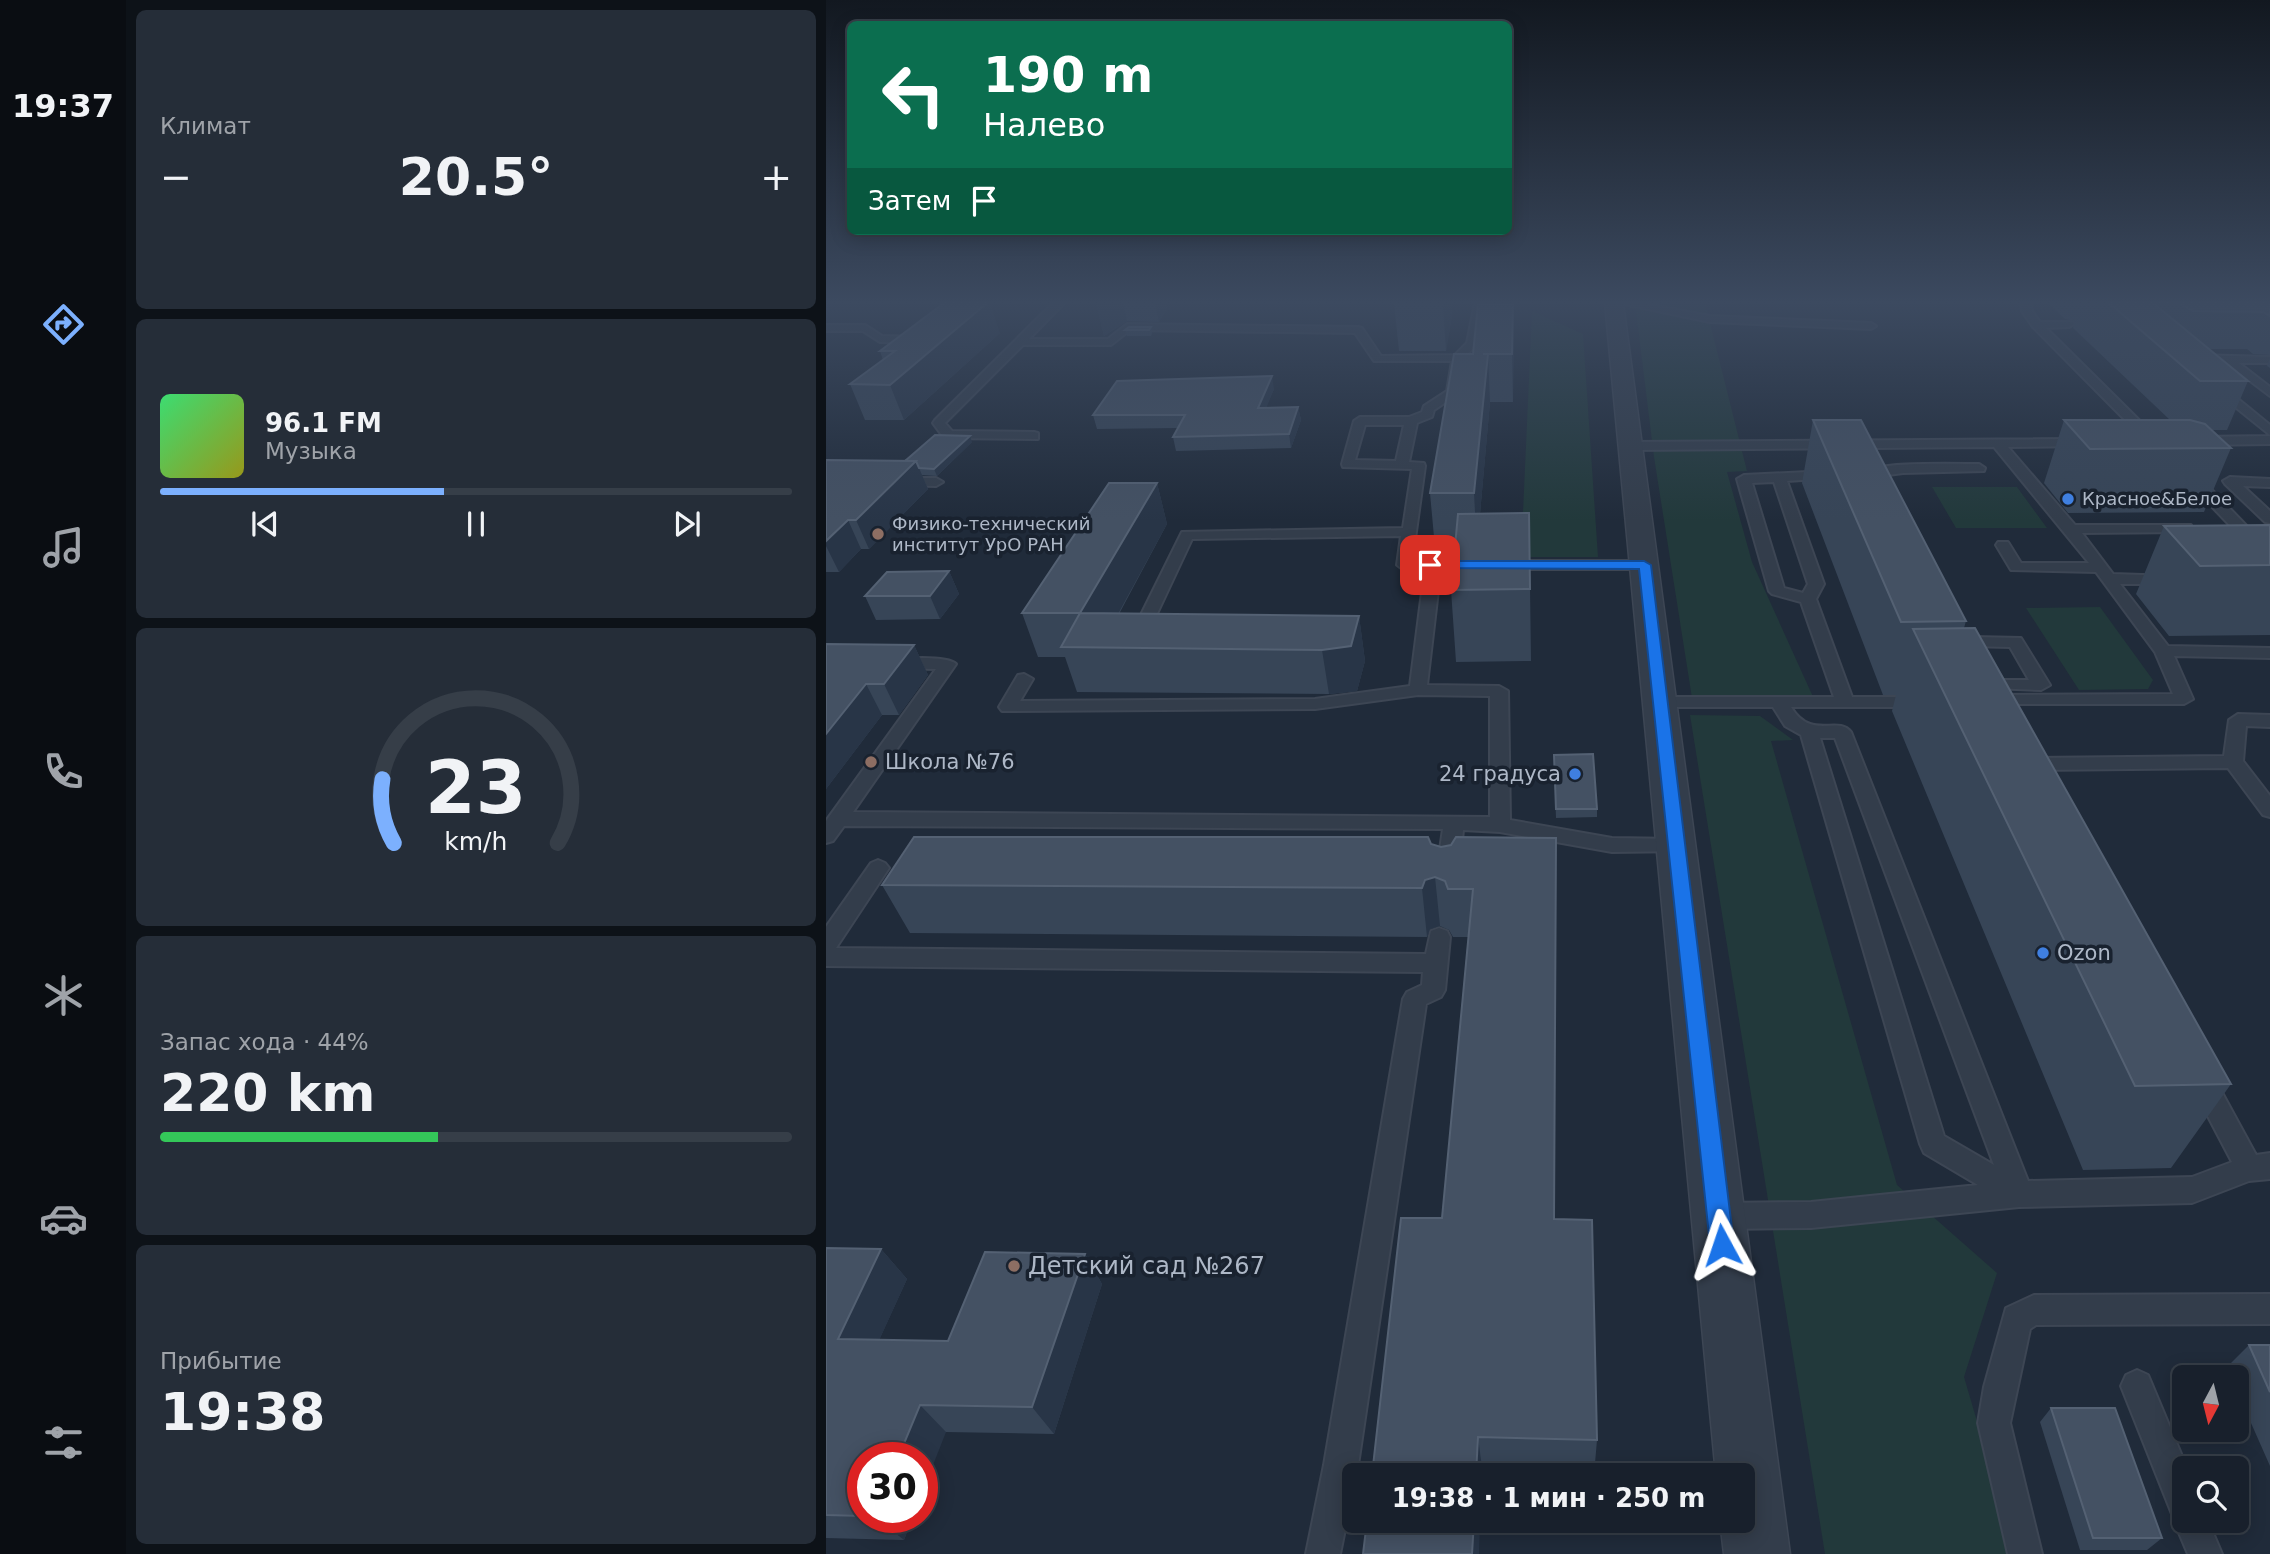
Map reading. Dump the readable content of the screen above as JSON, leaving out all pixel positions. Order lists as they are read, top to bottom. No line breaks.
{"places":["Красное&Белое","Физико-технический институт УрО РАН","Школа №76","24 градуса","Ozon","Детский сад №267"],"north":"bottom","page":{"tabs":"19:37","tile":["Климат",["Запас хода · 44%","220 km"],["Прибытие","19:38"]],"turn":["190 m","Налево"],"heat":["−","20.5°","+"],"then":"Затем","song":["96.1 FM","Музыка"],"limit":"30","trip":"19:38 · 1 мин · 250 m","gauge":["23","km/h"]}}
